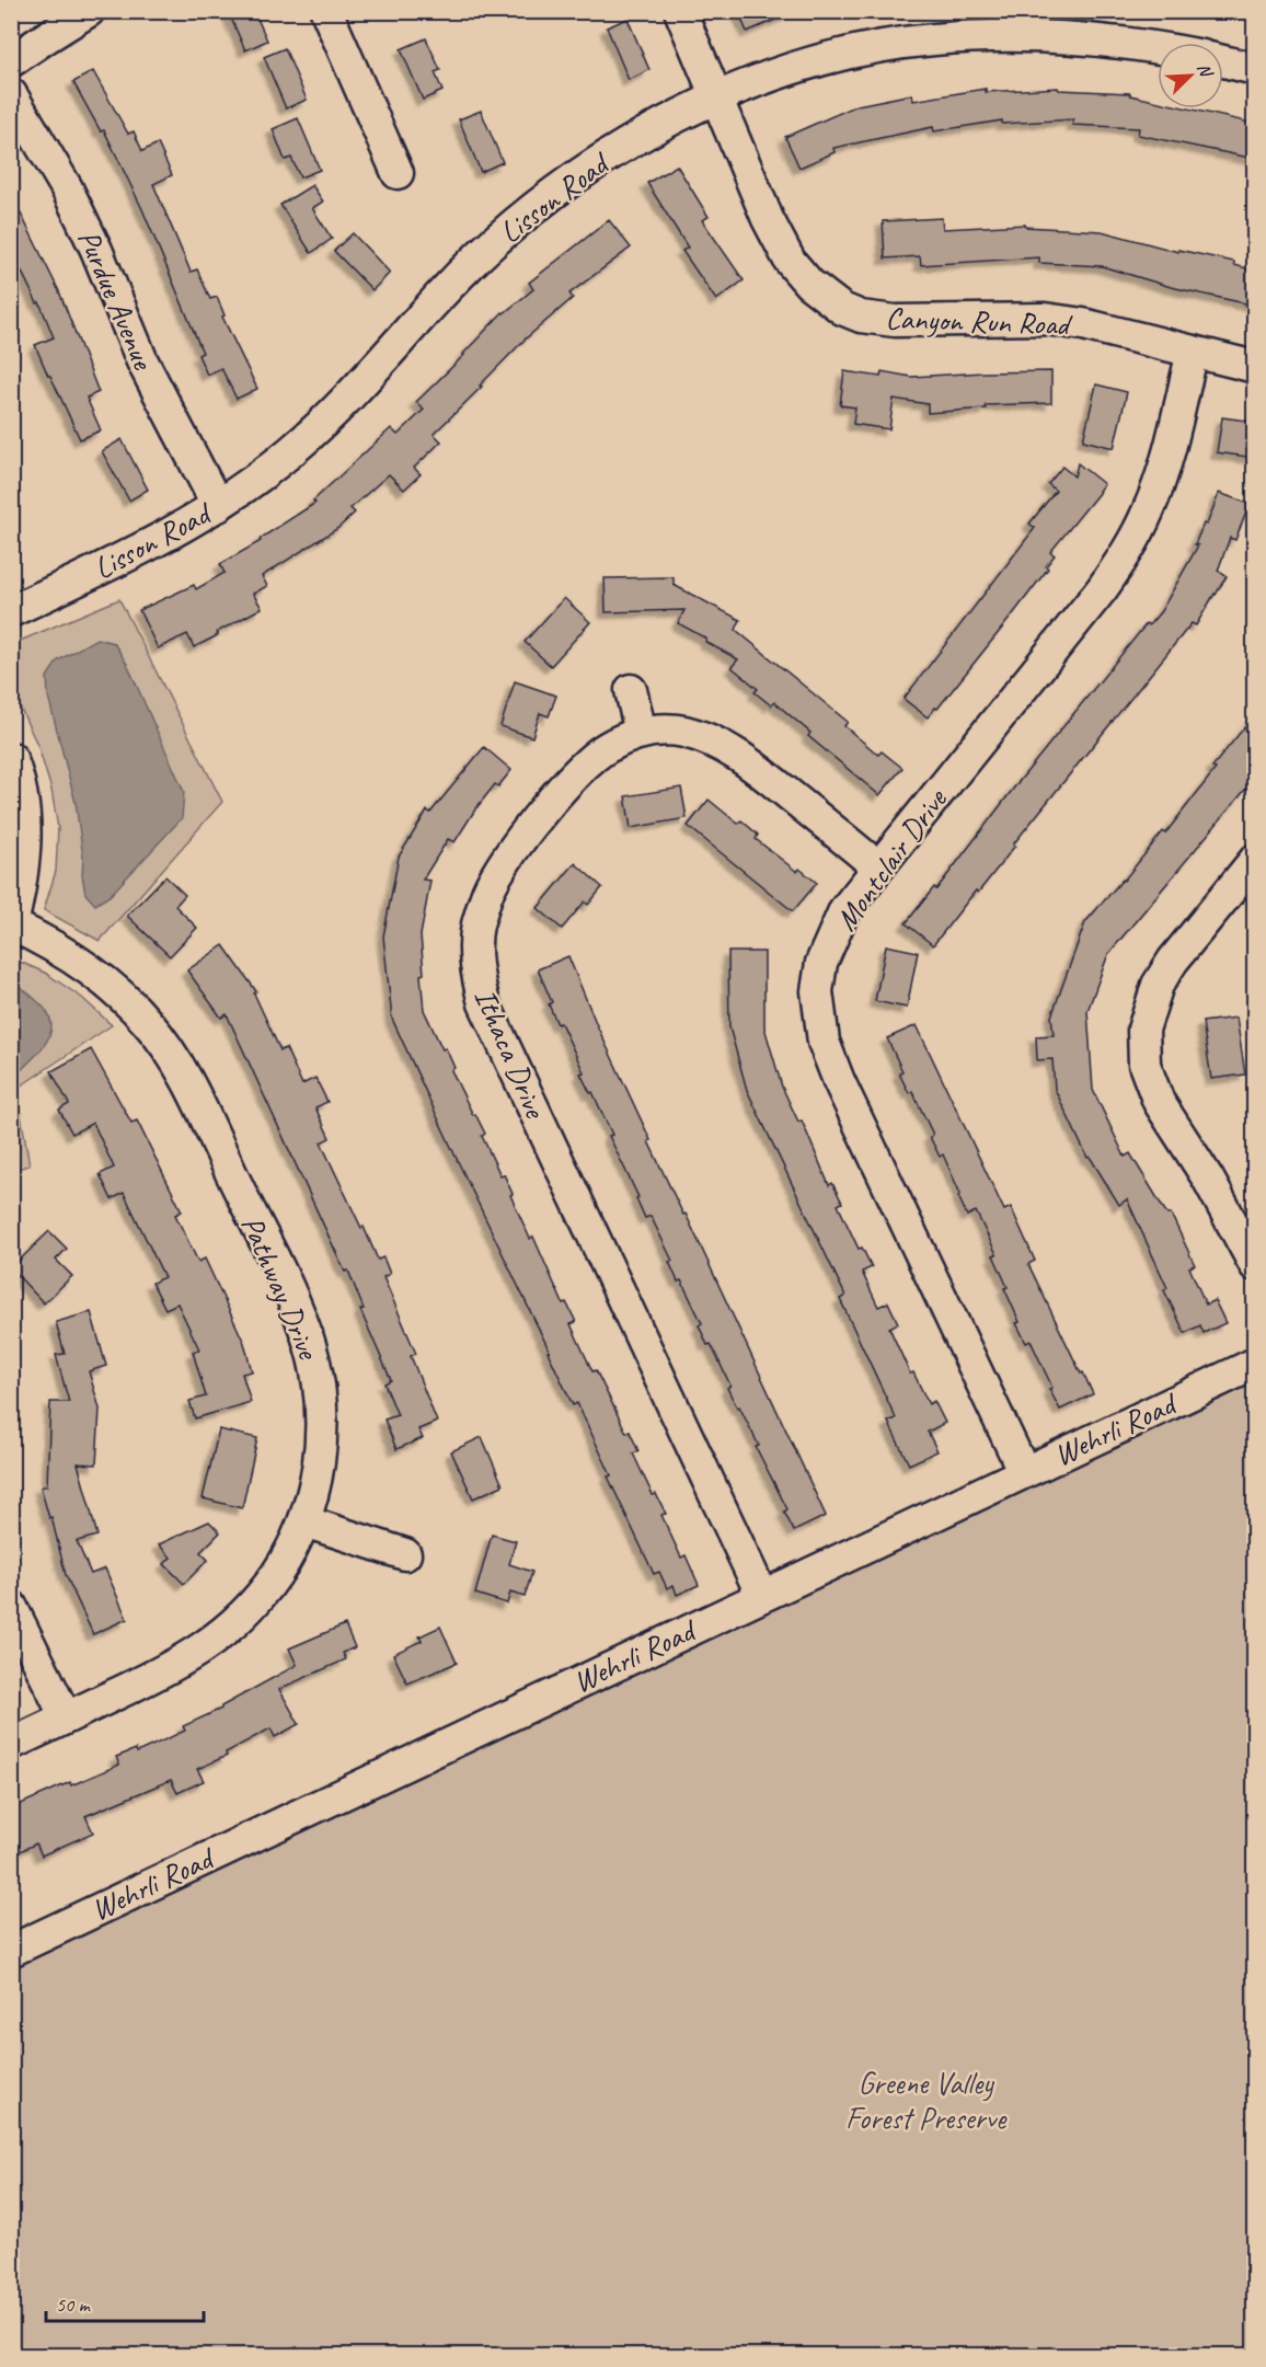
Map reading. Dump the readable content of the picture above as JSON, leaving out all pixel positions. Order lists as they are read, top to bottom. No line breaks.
{"streets":{"street":["Lisson Road","Purdue Avenue","Canyon Run Road","Montclair Drive","Ithaca Drive","Pathway Drive","Wehrli Road"]},"crossings":[["Lisson Road","Purdue Avenue"],["Lisson Road","Canyon Run Road"],["Canyon Run Road","Montclair Drive"],["Montclair Drive","Ithaca Drive"],["Montclair Drive","Wehrli Road"],["Ithaca Drive","Wehrli Road"]],"parks":["Greene Valley Forest Preserve"],"scale_bar":"50 m","north":"top right"}
